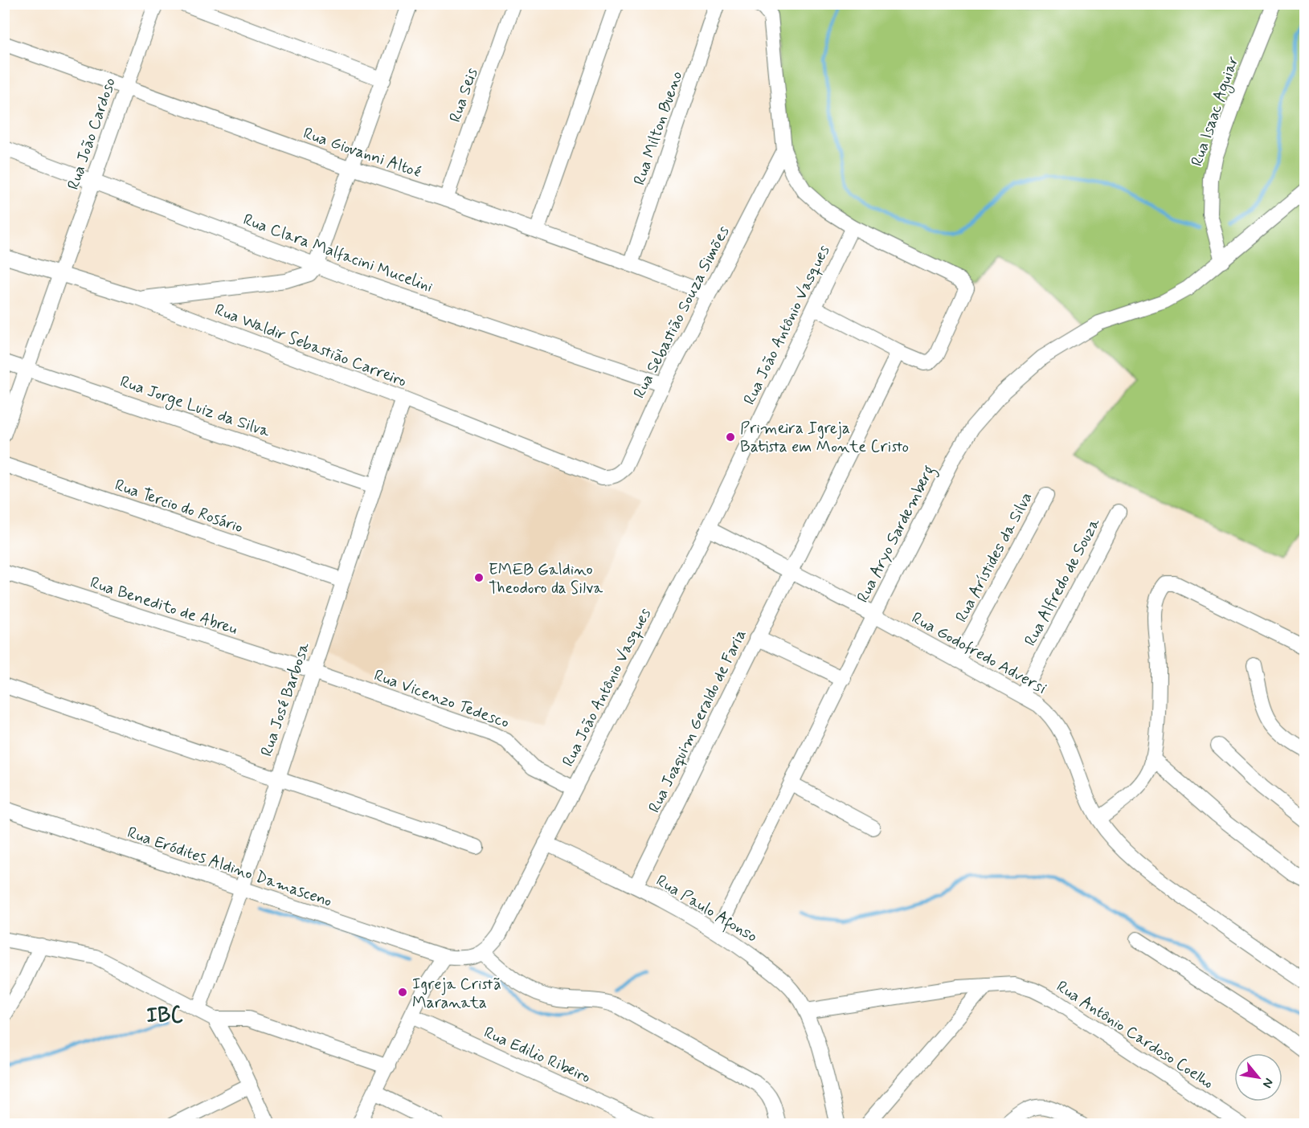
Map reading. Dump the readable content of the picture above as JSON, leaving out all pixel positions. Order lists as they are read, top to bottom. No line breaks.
{"streets":{"street":["Rua Seis","Rua Isaac Aguiar","Rua Milton Bueno","Rua João Cardoso","Rua Giovanni Altoé","Rua Clara Malfacini Mucelini","Rua Sebastião Souza Simões","Rua João Antônio Vasques","Rua Waldir Sebastião Carreiro","Rua Jorge Luiz da Silva","Rua Tercio do Rosário","Rua Aryo Sardemberg","Rua Arístides da Silva","Rua Alfredo de Souza","Rua Benedito de Abreu","Rua Godofredo Adversi","Rua Vicenzo Tedesco","Rua José Barbosa","Rua Joaquim Geraldo de Faria","Rua Eródites Aldino Damasceno","Rua Paulo Afonso","Rua Antônio Cardoso Coelho","Rua Edilio Ribeiro"]},"crossings":[["Rua Seis","Rua Giovanni Altoé"],["Rua Isaac Aguiar","Rua Aryo Sardemberg"],["Rua Milton Bueno","Rua Giovanni Altoé"],["Rua João Cardoso","Rua Giovanni Altoé"],["Rua João Cardoso","Rua Clara Malfacini Mucelini"],["Rua João Cardoso","Rua Waldir Sebastião Carreiro"],["Rua João Cardoso","Rua Jorge Luiz da Silva"],["Rua Giovanni Altoé","Rua Sebastião Souza Simões"],["Rua Clara Malfacini Mucelini","Rua Sebastião Souza Simões"],["Rua Sebastião Souza Simões","Rua Waldir Sebastião Carreiro"],["Rua João Antônio Vasques","Rua Godofredo Adversi"],["Rua João Antônio Vasques","Rua Vicenzo Tedesco"],["Rua João Antônio Vasques","Rua Paulo Afonso"],["Rua Waldir Sebastião Carreiro","Rua José Barbosa"],["Rua Jorge Luiz da Silva","Rua José Barbosa"],["Rua Tercio do Rosário","Rua José Barbosa"],["Rua Aryo Sardemberg","Rua Godofredo Adversi"],["Rua Aryo Sardemberg","Rua Paulo Afonso"],["Rua Arístides da Silva","Rua Godofredo Adversi"],["Rua Alfredo de Souza","Rua Godofredo Adversi"],["Rua Benedito de Abreu","Rua Vicenzo Tedesco"],["Rua Benedito de Abreu","Rua José Barbosa"],["Rua Godofredo Adversi","Rua Joaquim Geraldo de Faria"],["Rua Vicenzo Tedesco","Rua José Barbosa"],["Rua José Barbosa","Rua Eródites Aldino Damasceno"],["Rua Joaquim Geraldo de Faria","Rua Paulo Afonso"],["Rua Paulo Afonso","Rua Antônio Cardoso Coelho"]],"districts":["IBC"],"places":["Primeira Igreja Batista em Monte Cristo","EMEB Galdino Theodoro da Silva","Igreja Cristã Maranata"],"north":"bottom right"}
